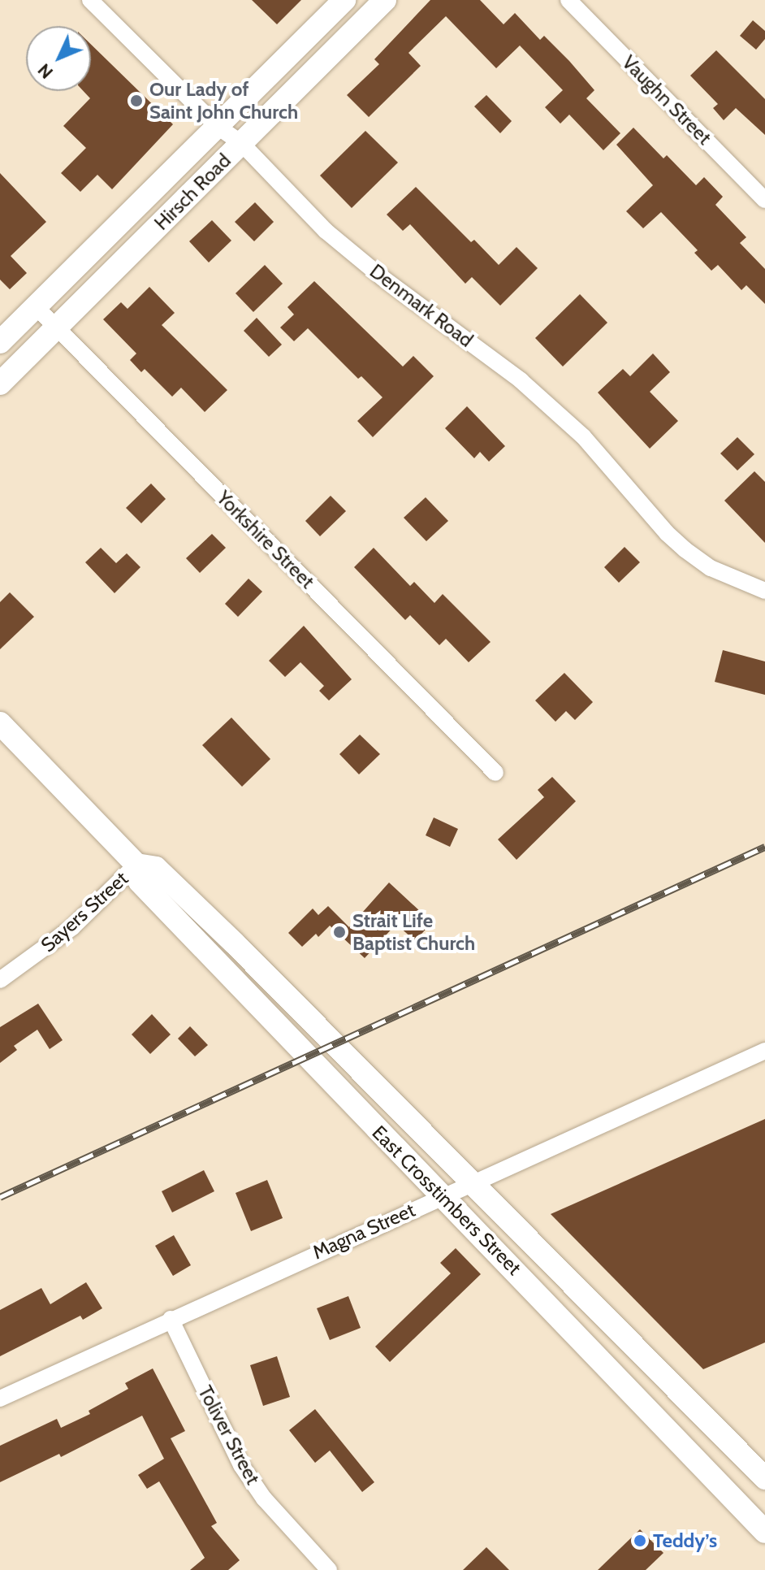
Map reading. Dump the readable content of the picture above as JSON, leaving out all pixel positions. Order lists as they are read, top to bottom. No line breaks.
{"streets":{"main road":["Hirsch Road","East Crosstimbers Street"],"street":["Vaughn Street","Denmark Road","Yorkshire Street","Sayers Street","Magna Street","Toliver Street"]},"crossings":[["Hirsch Road","Denmark Road"],["Hirsch Road","Yorkshire Street"],["Sayers Street","East Crosstimbers Street"],["East Crosstimbers Street","Magna Street"],["Magna Street","Toliver Street"]],"places":["Our Lady of Saint John Church","Strait Life Baptist Church","Teddy’s"],"north":"bottom left"}
